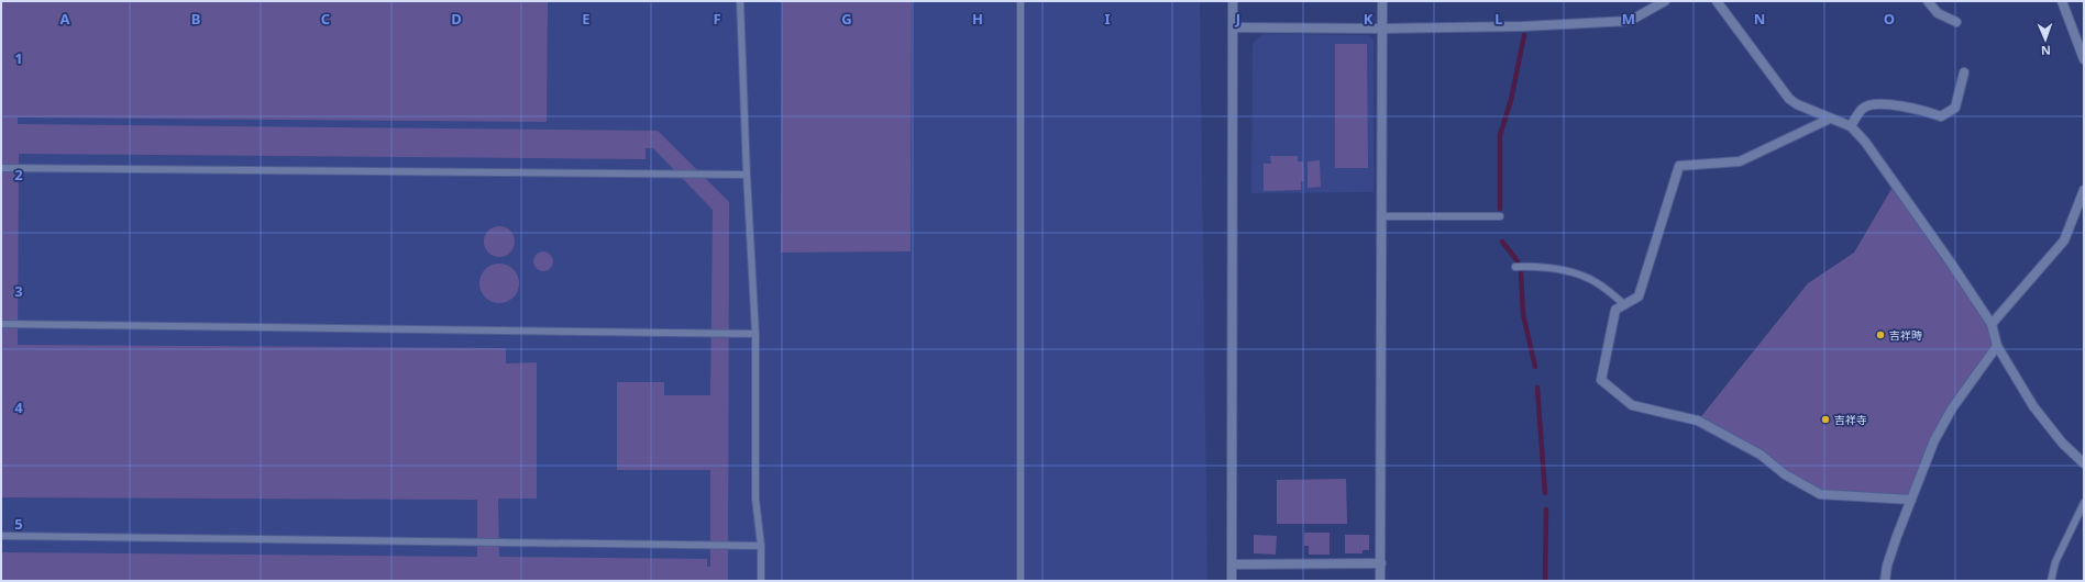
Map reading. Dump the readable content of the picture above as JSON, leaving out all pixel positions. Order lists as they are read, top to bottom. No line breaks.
{"places":["吉祥時","吉祥寺"],"north":"bottom","grid":{"columns":["A","B","C","D","E","F","G","H","I","J","K","L","M","N","O"],"rows":["1","2","3","4","5"]}}
